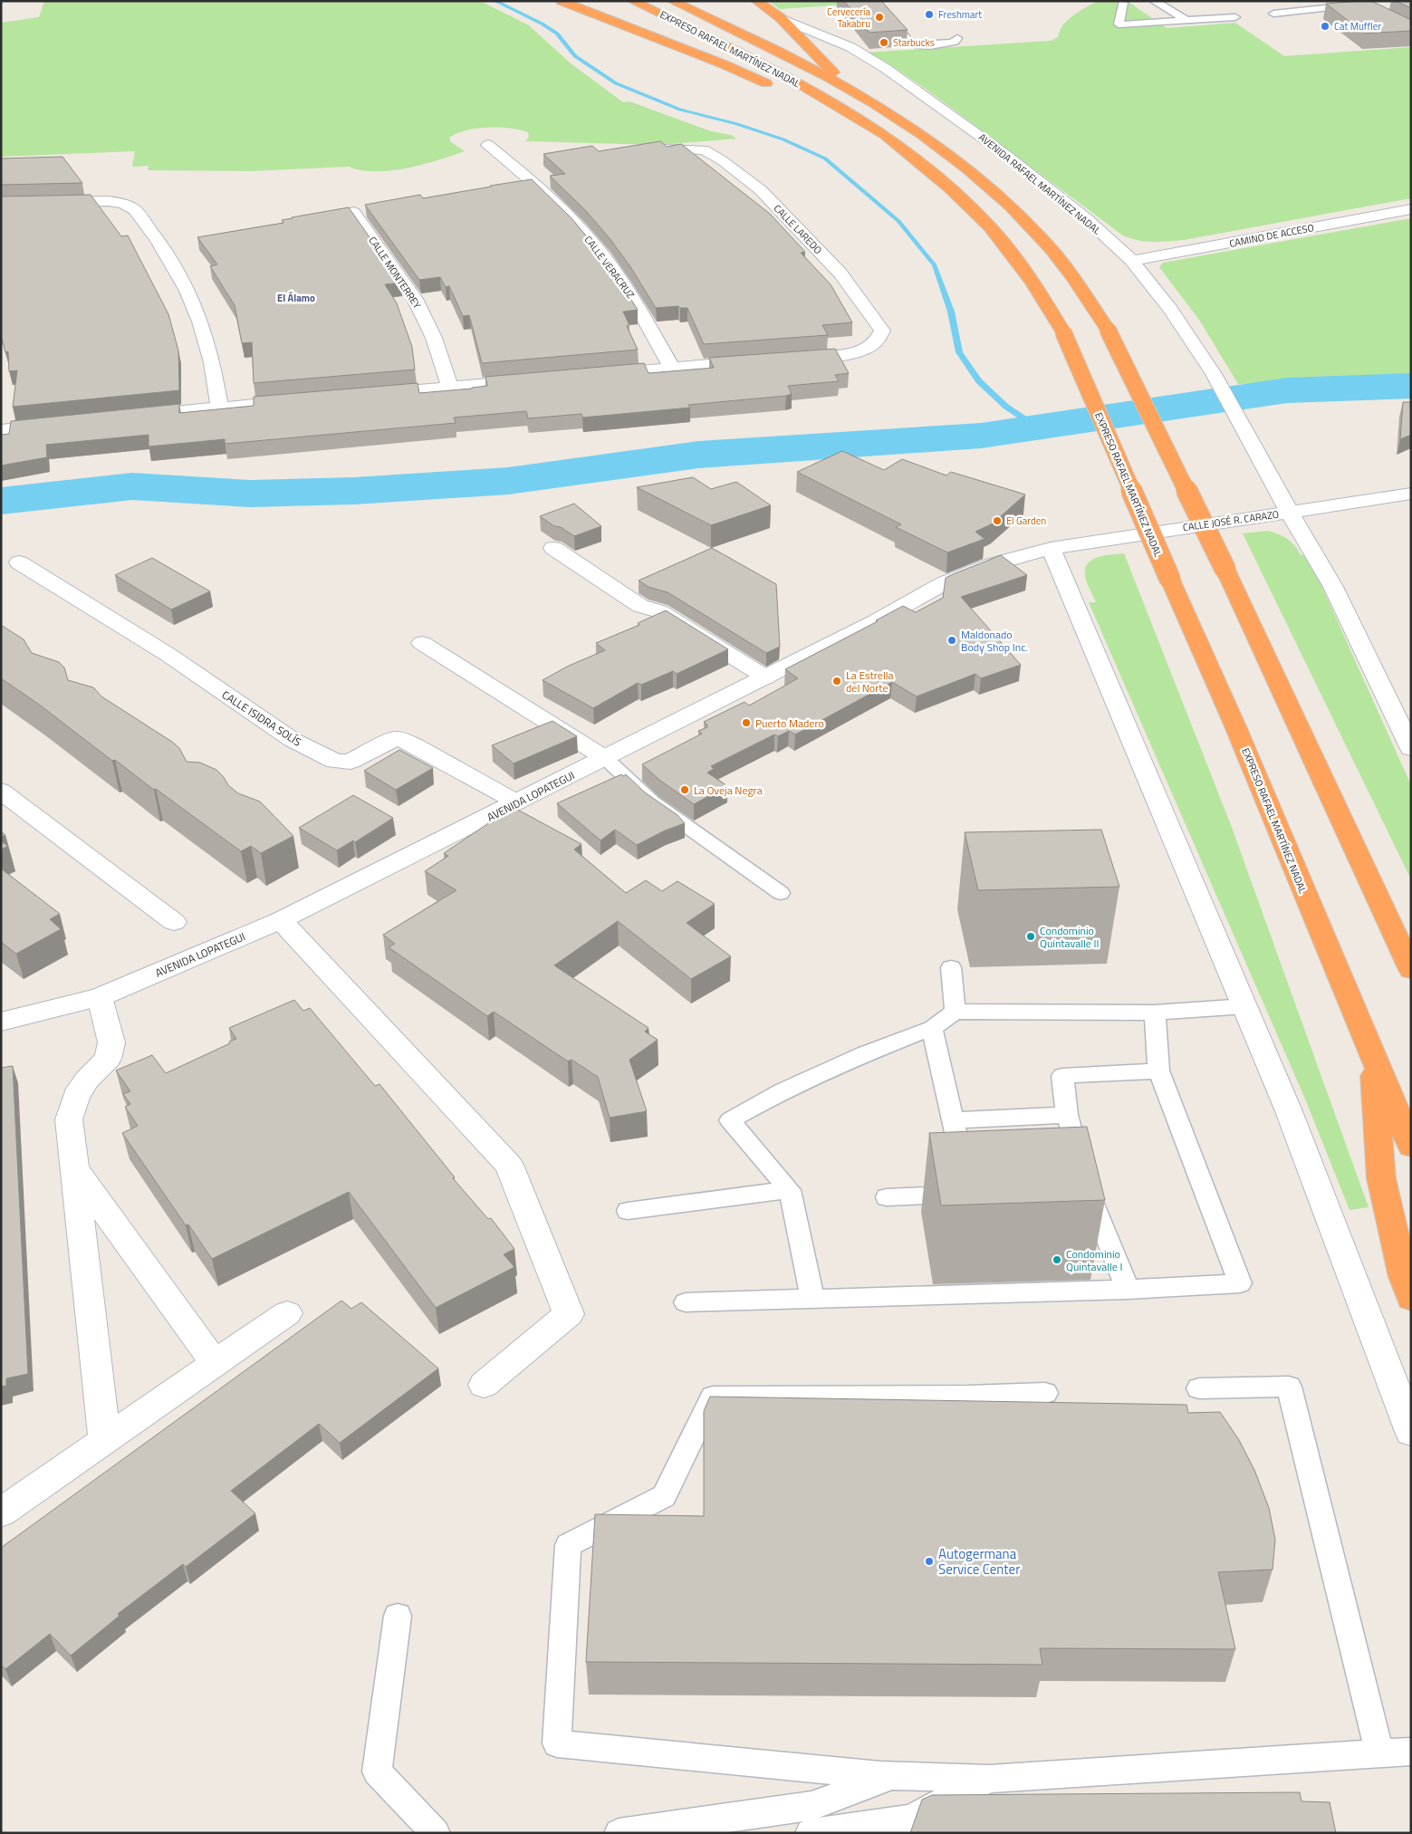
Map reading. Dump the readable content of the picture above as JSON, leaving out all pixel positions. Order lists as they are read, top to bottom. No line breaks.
{"streets":{"highway":["EXPRESO RAFAEL MARTÍNEZ NADAL"],"street":["AVENIDA RAFAEL MARTÍNEZ NADAL","CALLE LAREDO","CAMINO DE ACCESO","CALLE VERACRUZ","CALLE MONTERREY","CALLE JOSÉ R. CARAZO","CALLE ISIDRA SOLÍS","AVENIDA LOPATEGUI"]},"crossings":[["AVENIDA RAFAEL MARTÍNEZ NADAL","CAMINO DE ACCESO"],["AVENIDA RAFAEL MARTÍNEZ NADAL","CALLE JOSÉ R. CARAZO"],["CALLE JOSÉ R. CARAZO","AVENIDA LOPATEGUI"],["CALLE ISIDRA SOLÍS","AVENIDA LOPATEGUI"]],"districts":["El Álamo"],"places":["Freshmart","Cervecería Takabru","Cat Muffler","Starbucks","El Garden","Maldonado Body Shop Inc.","La Estrella del Norte","Puerto Madero","La Oveja Negra","Condominio Quintavalle II","Condominio Quintavalle I","Autogermana Service Center"]}
